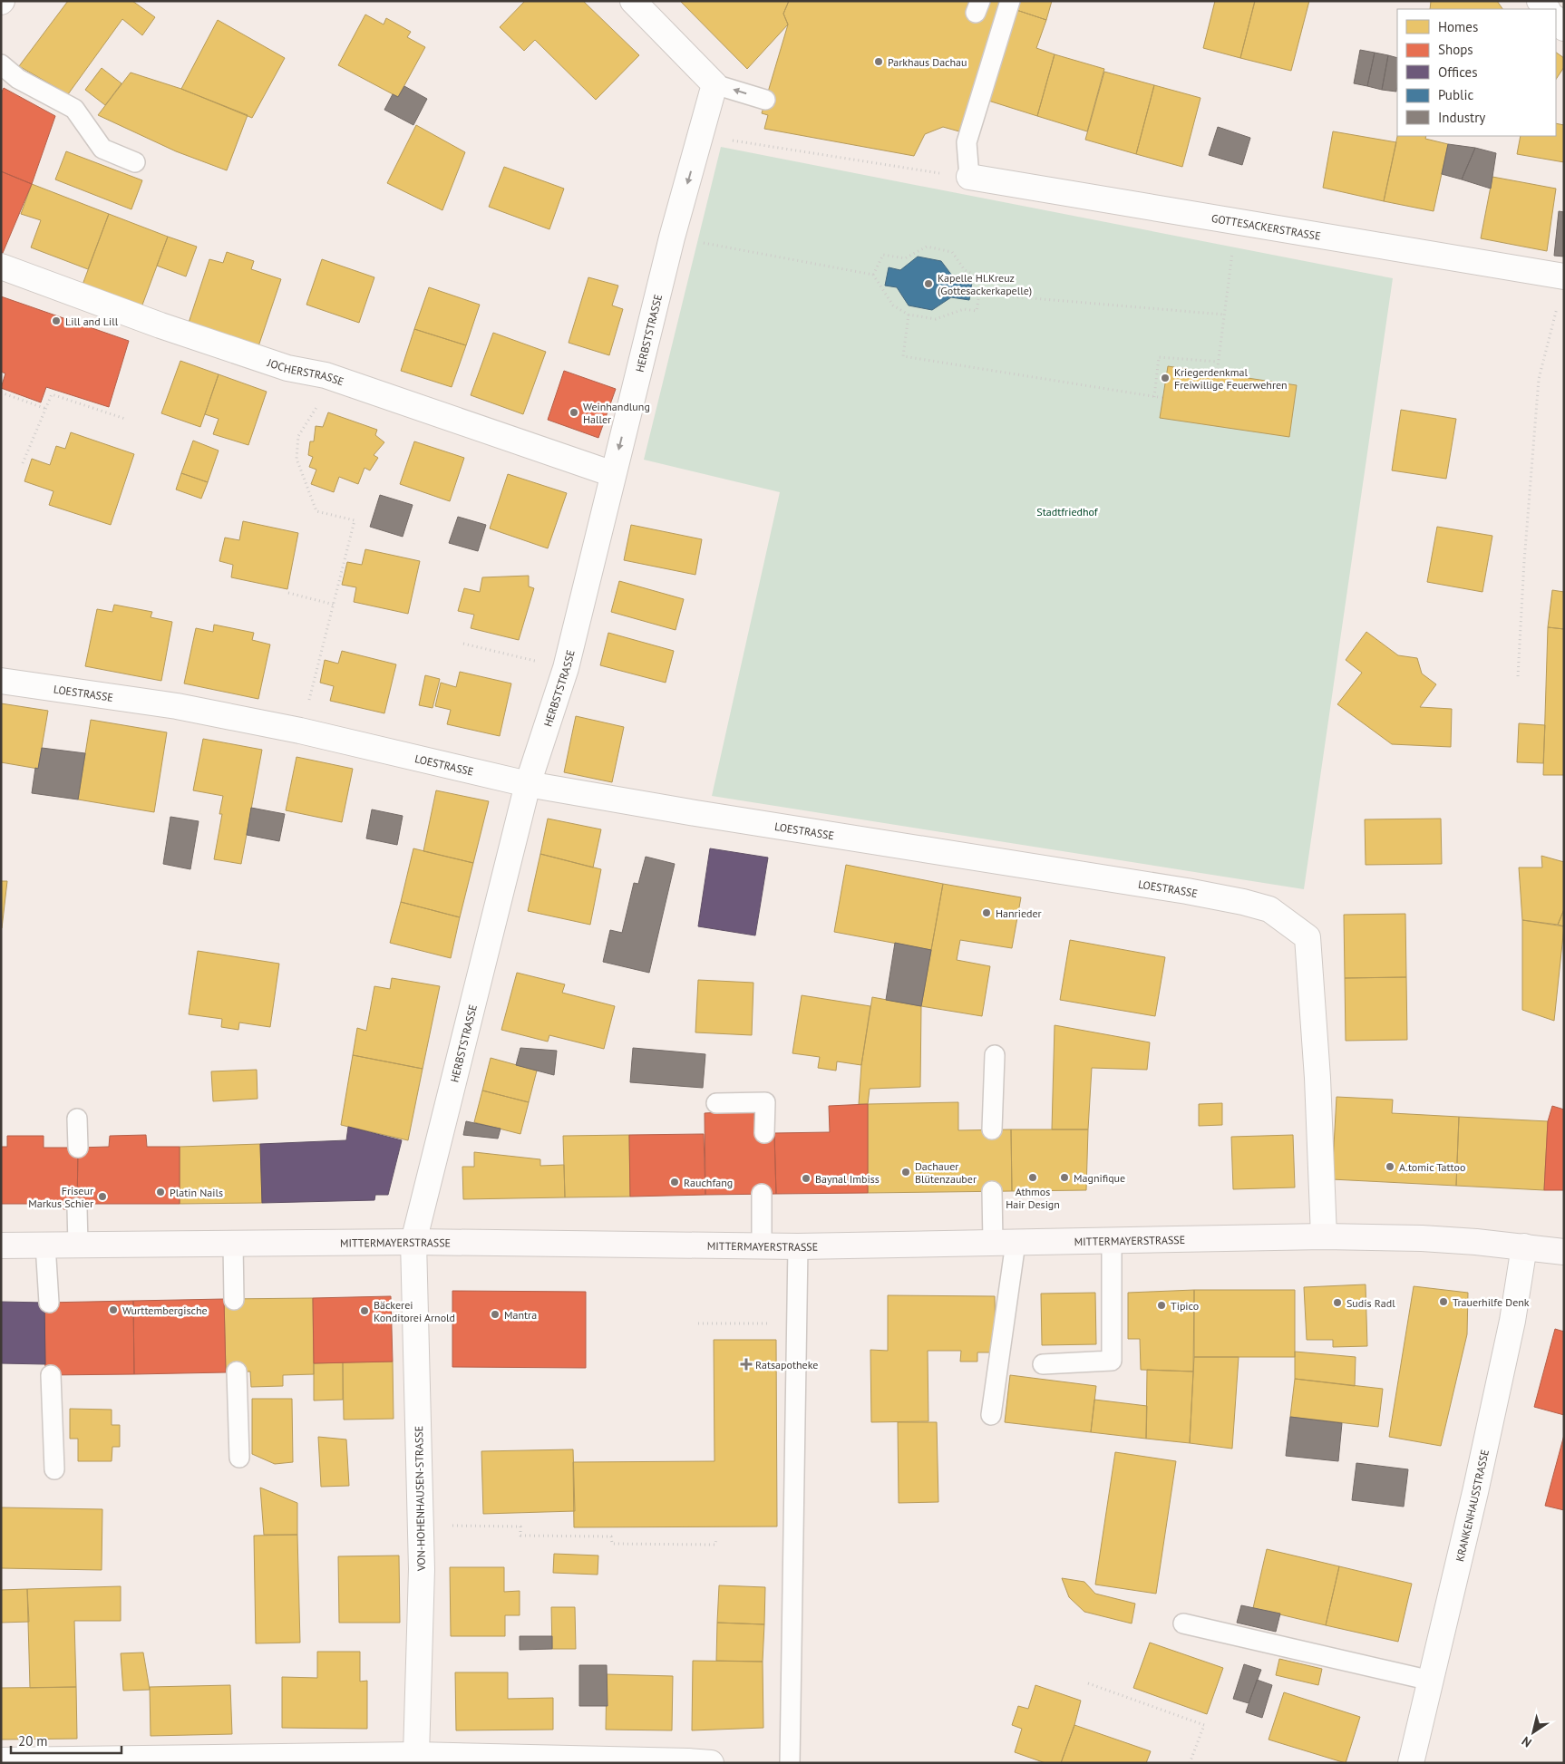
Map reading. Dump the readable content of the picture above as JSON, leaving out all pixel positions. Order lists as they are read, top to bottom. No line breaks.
{"streets":{"main road":["MITTERMAYERSTRASSE"],"street":["GOTTESACKERSTRASSE","HERBSTSTRASSE","JOCHERSTRASSE","LOESTRASSE","VON-HOHENHAUSEN-STRASSE","KRANKENHAUSSTRASSE"]},"crossings":[["HERBSTSTRASSE","JOCHERSTRASSE"],["HERBSTSTRASSE","LOESTRASSE"],["HERBSTSTRASSE","MITTERMAYERSTRASSE"],["HERBSTSTRASSE","VON-HOHENHAUSEN-STRASSE"],["LOESTRASSE","MITTERMAYERSTRASSE"],["MITTERMAYERSTRASSE","VON-HOHENHAUSEN-STRASSE"],["MITTERMAYERSTRASSE","KRANKENHAUSSTRASSE"]],"parks":["Stadtfriedhof"],"places":{"other":["Parkhaus Dachau","Kapelle Hl.Kreuz (Gottesackerkapelle)","Lill and Lill","Kriegerdenkmal Freiwillige Feuerwehren","Weinhandlung Haller","Hanrieder","A.tomic Tattoo","Dachauer Blütenzauber","Athmos Hair Design","Magnifique","Baynal Imbiss","Rauchfang","Platin Nails","Friseur Markus Schier","Trauerhilfe Denk","Sudis Radl","Tipico","Wurttembergische","Bäckerei Konditorei Arnold","Mantra"],"health":["Ratsapotheke"]},"legend":["Homes","Shops","Offices","Public","Industry"],"scale_bar":"20 m","north":"bottom left"}
